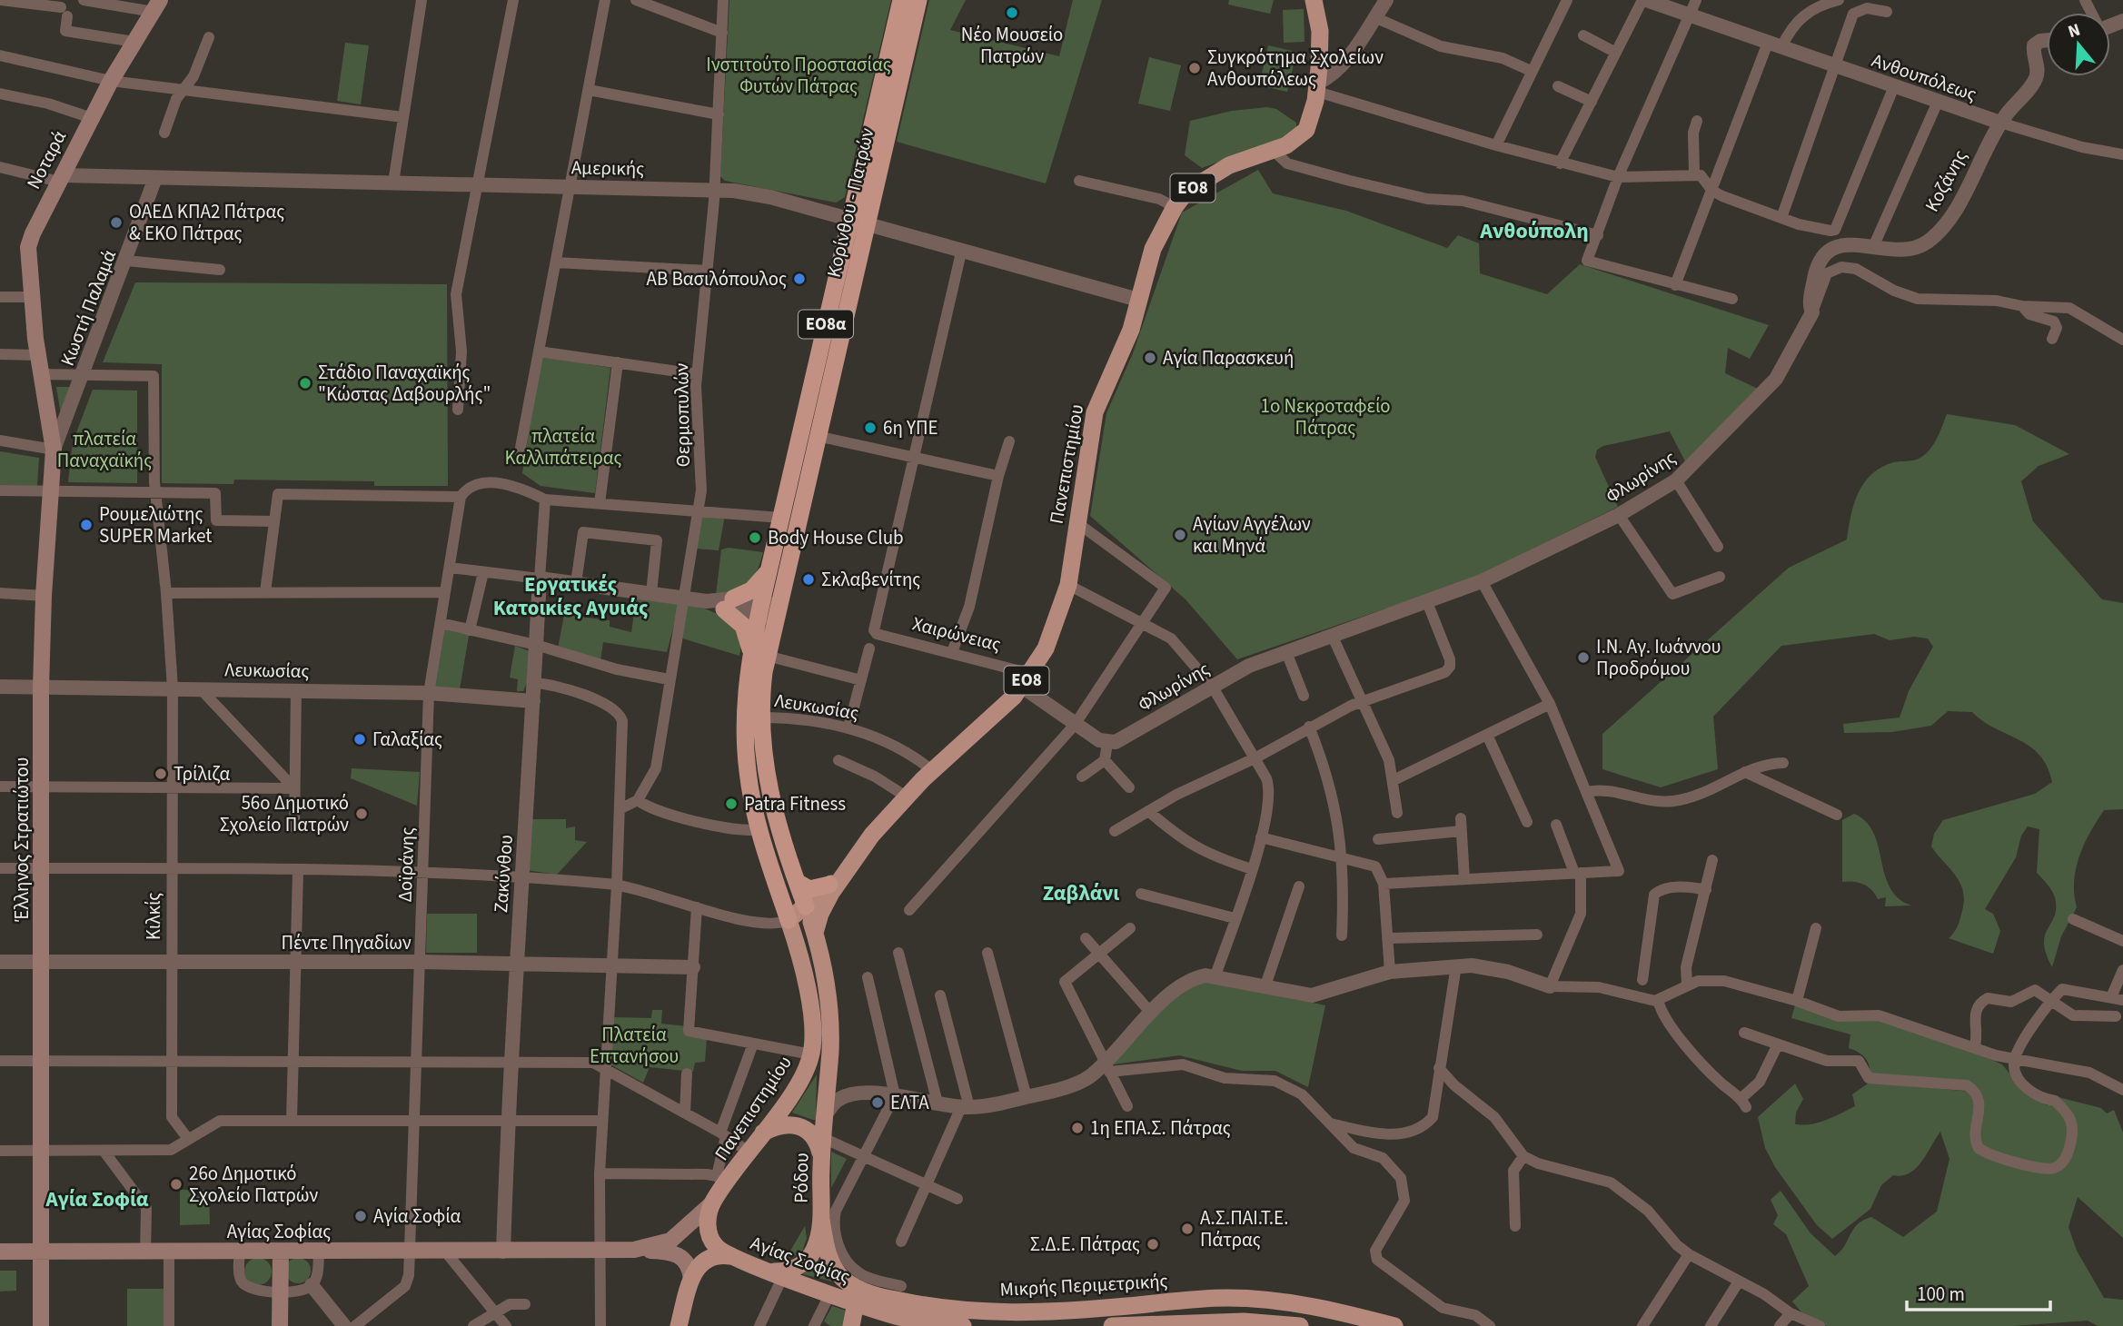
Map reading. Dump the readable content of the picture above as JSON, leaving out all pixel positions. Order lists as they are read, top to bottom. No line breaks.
{"streets":{"highway":["Κορίνθου - Πατρών","ΕΟ8α"],"main road":["Νοταρά","ΕΟ8","Πανεπιστημίου","Έλληνος Στρατιώτου","Ρόδου","Αγίας Σοφίας","Μικρής Περιμετρικής"],"street":["Ανθουπόλεως","Αμερικής","Κοζάνης","Κωστή Παλαμά","Θερμοπυλών","Φλωρίνης","Χαιρώνειας","Λευκωσίας","Δοϊράνης","Ζακύνθου","Κιλκίς","Πέντε Πηγαδίων"]},"crossings":[["Ανθουπόλεως","Κοζάνης"],["Νοταρά","Αμερικής"],["Νοταρά","Έλληνος Στρατιώτου"],["Αμερικής","Κορίνθου - Πατρών"],["Αμερικής","Κωστή Παλαμά"],["Αμερικής","Θερμοπυλών"],["Αμερικής","Πανεπιστημίου"],["Κοζάνης","Φλωρίνης"],["ΕΟ8","Κορίνθου - Πατρών"],["ΕΟ8","Πανεπιστημίου"],["Κορίνθου - Πατρών","Πανεπιστημίου"],["Κορίνθου - Πατρών","Λευκωσίας"],["Κωστή Παλαμά","Έλληνος Στρατιώτου"],["Κωστή Παλαμά","Κιλκίς"],["Πανεπιστημίου","Χαιρώνειας"],["Πανεπιστημίου","Λευκωσίας"],["Πανεπιστημίου","Ρόδου"],["Πανεπιστημίου","Αγίας Σοφίας"],["Πανεπιστημίου","Μικρής Περιμετρικής"],["Λευκωσίας","Έλληνος Στρατιώτου"],["Λευκωσίας","Δοϊράνης"],["Λευκωσίας","Ζακύνθου"],["Λευκωσίας","Κιλκίς"],["Έλληνος Στρατιώτου","Πέντε Πηγαδίων"],["Έλληνος Στρατιώτου","Αγίας Σοφίας"],["Δοϊράνης","Πέντε Πηγαδίων"],["Δοϊράνης","Αγίας Σοφίας"],["Ζακύνθου","Πέντε Πηγαδίων"],["Ζακύνθου","Αγίας Σοφίας"],["Κιλκίς","Πέντε Πηγαδίων"],["Ρόδου","Αγίας Σοφίας"],["Ρόδου","Μικρής Περιμετρικής"],["Αγίας Σοφίας","Μικρής Περιμετρικής"]],"districts":["Ανθούπολη","Εργατικές Κατοικίες Αγυιάς","Ζαβλάνι","Αγία Σοφία"],"parks":["Ινστιτούτο Προστασίας Φυτών Πάτρας","1o Νεκροταφείο Πάτρας","πλατεία Καλλιπάτειρας","πλατεία Παναχαϊκής","Πλατεία Επτανήσου"],"places":["Νέο Μουσείο Πατρών","Συγκρότημα Σχολείων Ανθουπόλεως","ΟΑΕΔ ΚΠΑ2 Πάτρας & ΕΚΟ Πάτρας","ΑΒ Βασιλόπουλος","Αγία Παρασκευή","Στάδιο Παναχαϊκής \"Κώστας Δαβουρλής\"","6η ΥΠΕ","Ρουμελιώτης SUPER Market","Αγίων Αγγέλων και Μηνά","Body House Club","Σκλαβενίτης","Ι.Ν. Αγ. Ιωάννου Προδρόμου","Γαλαξίας","Τρίλιζα","Patra Fitness","56ο Δημοτικό Σχολείο Πατρών","ΕΛΤΑ","1η ΕΠΑ.Σ. Πάτρας","26ο Δημοτικό Σχολείο Πατρών","Αγία Σοφία","Α.Σ.ΠΑΙ.Τ.Ε. Πάτρας","Σ.Δ.Ε. Πάτρας"],"scale_bar":"100 m","north":"top"}
